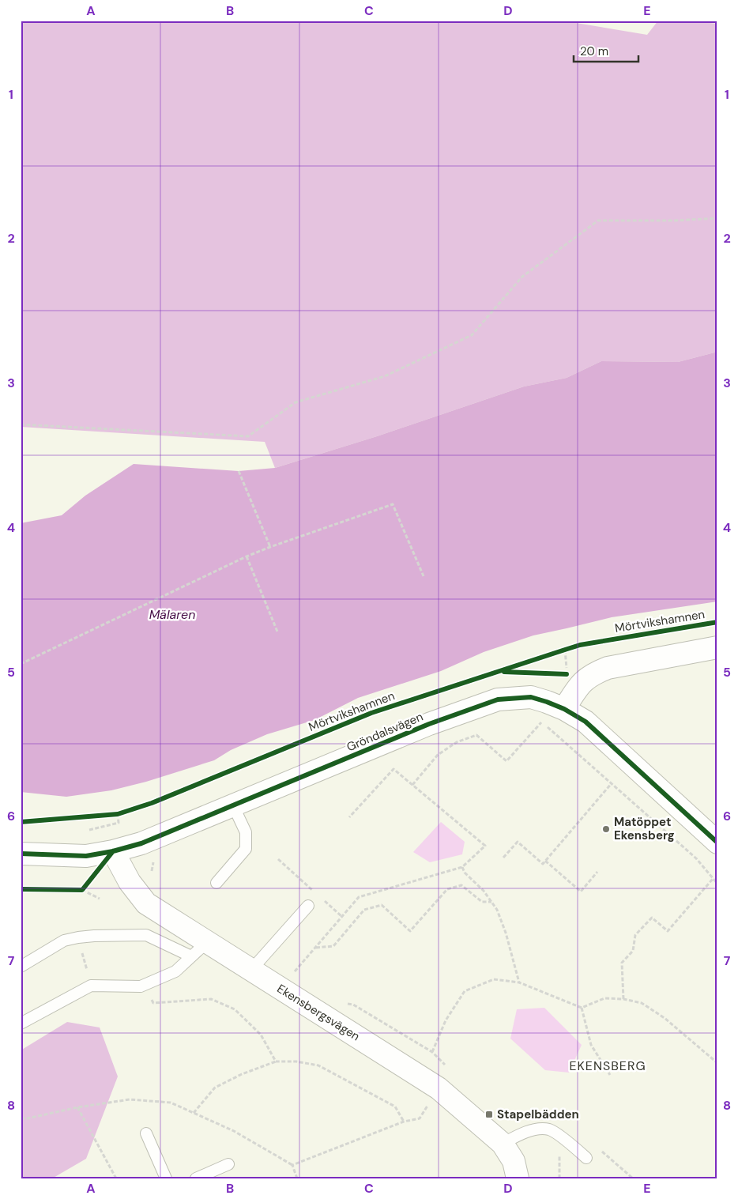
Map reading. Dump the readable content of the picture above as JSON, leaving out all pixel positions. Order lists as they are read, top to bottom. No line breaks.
{"streets":{"street":["Gröndalsvägen","Ekensbergsvägen"],"cycle path":["Mörtvikshamnen"]},"crossings":[["Gröndalsvägen","Ekensbergsvägen"]],"districts":["EKENSBERG"],"water":["Mälaren"],"places":{"other":["Matöppet Ekensberg"],"transit":["Stapelbädden"]},"scale_bar":"20 m","grid":{"columns":["A","B","C","D","E"],"rows":["1","2","3","4","5","6","7","8"]}}
